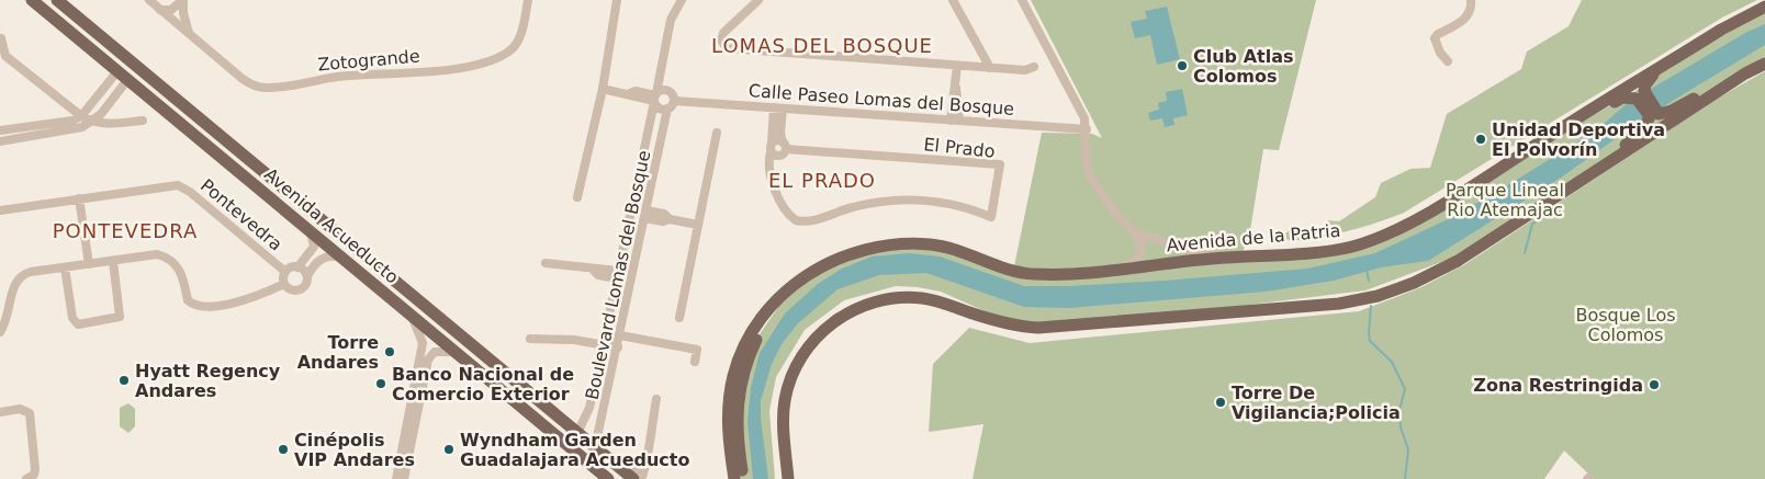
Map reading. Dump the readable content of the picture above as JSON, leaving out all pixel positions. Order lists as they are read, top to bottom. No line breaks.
{"streets":{"main road":["Avenida Acueducto","Avenida de la Patria"],"street":["Zotogrande","Calle Paseo Lomas del Bosque","El Prado","Pontevedra","Boulevard Lomas del Bosque"]},"crossings":[["Calle Paseo Lomas del Bosque","El Prado"],["Calle Paseo Lomas del Bosque","Boulevard Lomas del Bosque"],["Avenida Acueducto","Boulevard Lomas del Bosque"]],"districts":["LOMAS DEL BOSQUE","EL PRADO","PONTEVEDRA"],"parks":["Parque Lineal Rio Atemajac","Bosque Los Colomos"],"places":["Club Atlas Colomos","Unidad Deportiva El Polvorín","Torre Andares","Hyatt Regency Andares","Banco Nacional de Comercio Exterior","Zona Restringida","Torre De Vigilancia;Policia","Cinépolis VIP Andares","Wyndham Garden Guadalajara Acueducto"]}
